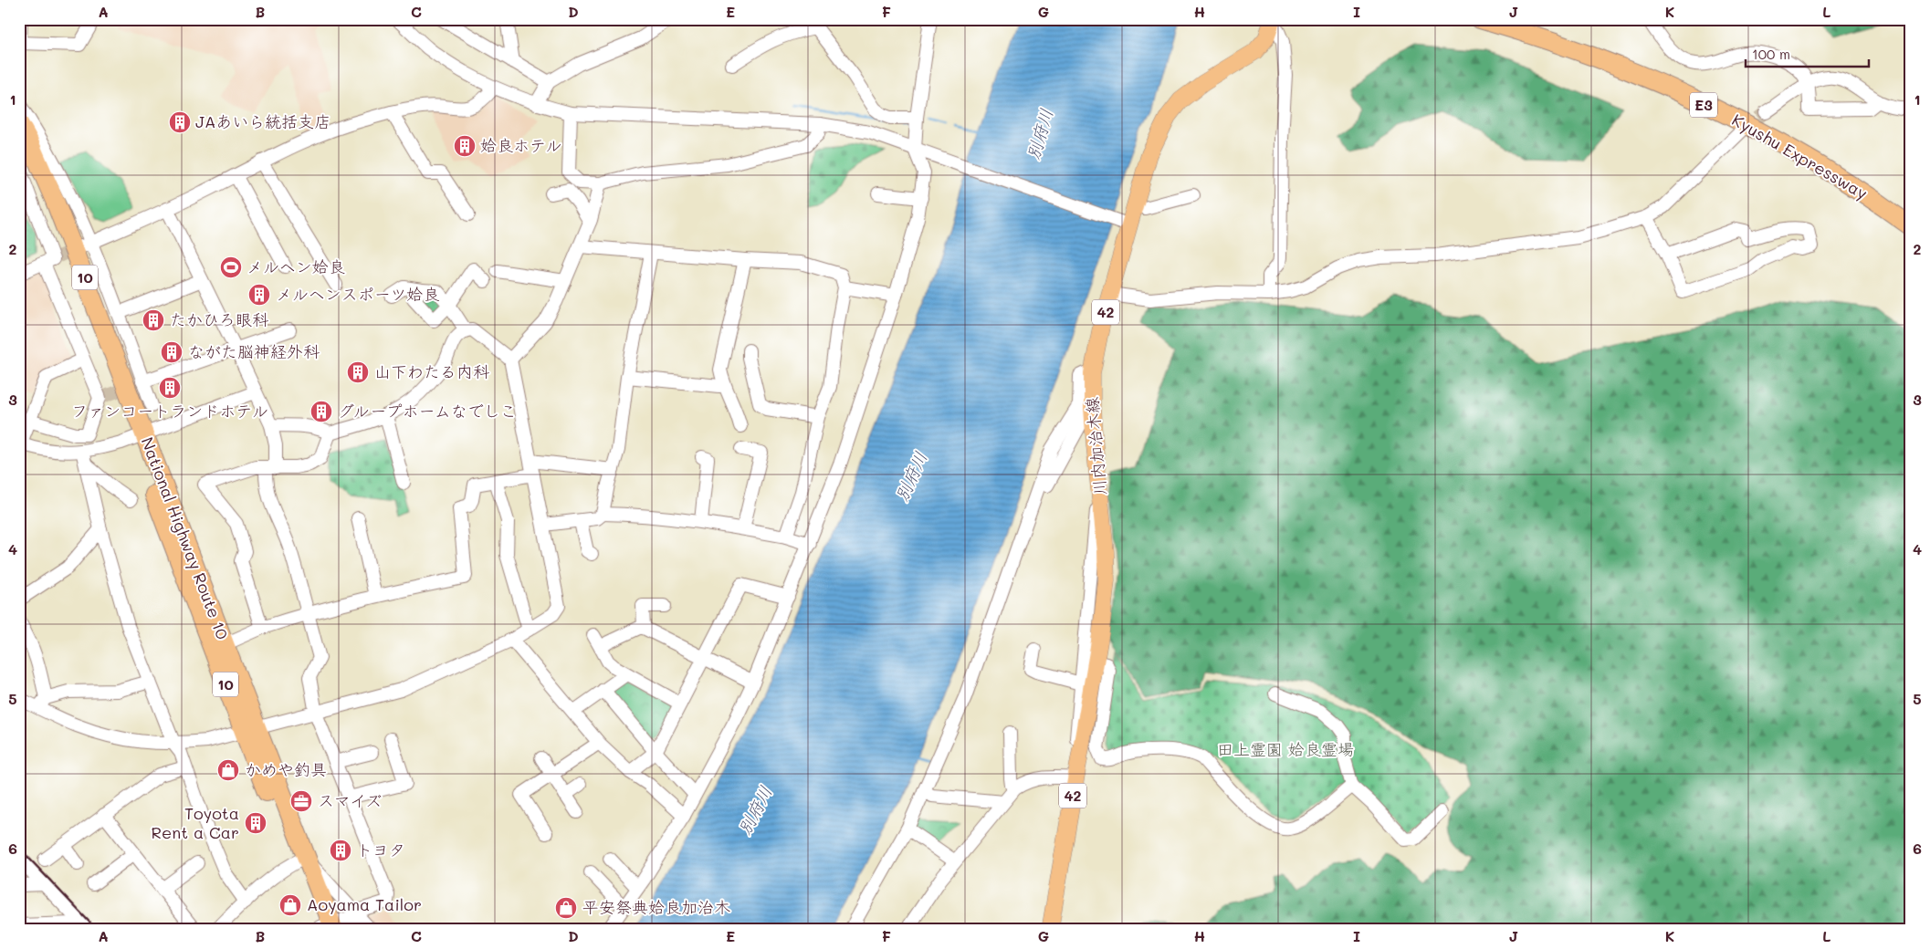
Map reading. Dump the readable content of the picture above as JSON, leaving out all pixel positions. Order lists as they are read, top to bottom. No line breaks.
{"streets":{"highway":["E3","Kyushu Expressway","10","National Highway Route 10"],"main road":["42","川内加治木線"]},"water":["別府川"],"parks":["田上霊園 姶良霊場"],"places":{"building":["JAあいら統括支店","姶良ホテル","メルヘンスポーツ姶良","たかひろ眼科","ながた脳神経外科","山下わたる内科","ファンコートランドホテル","グループホームなでしこ","Toyota Rent a Car","トヨタ"],"sports":["メルヘン姶良"],"shop":["かめや釣具","Aoyama Tailor","平安祭典姶良加治木"],"office":["スマイズ"]},"scale_bar":"100 m","grid":{"columns":["A","B","C","D","E","F","G","H","I","J","K","L"],"rows":["1","2","3","4","5","6"]}}
